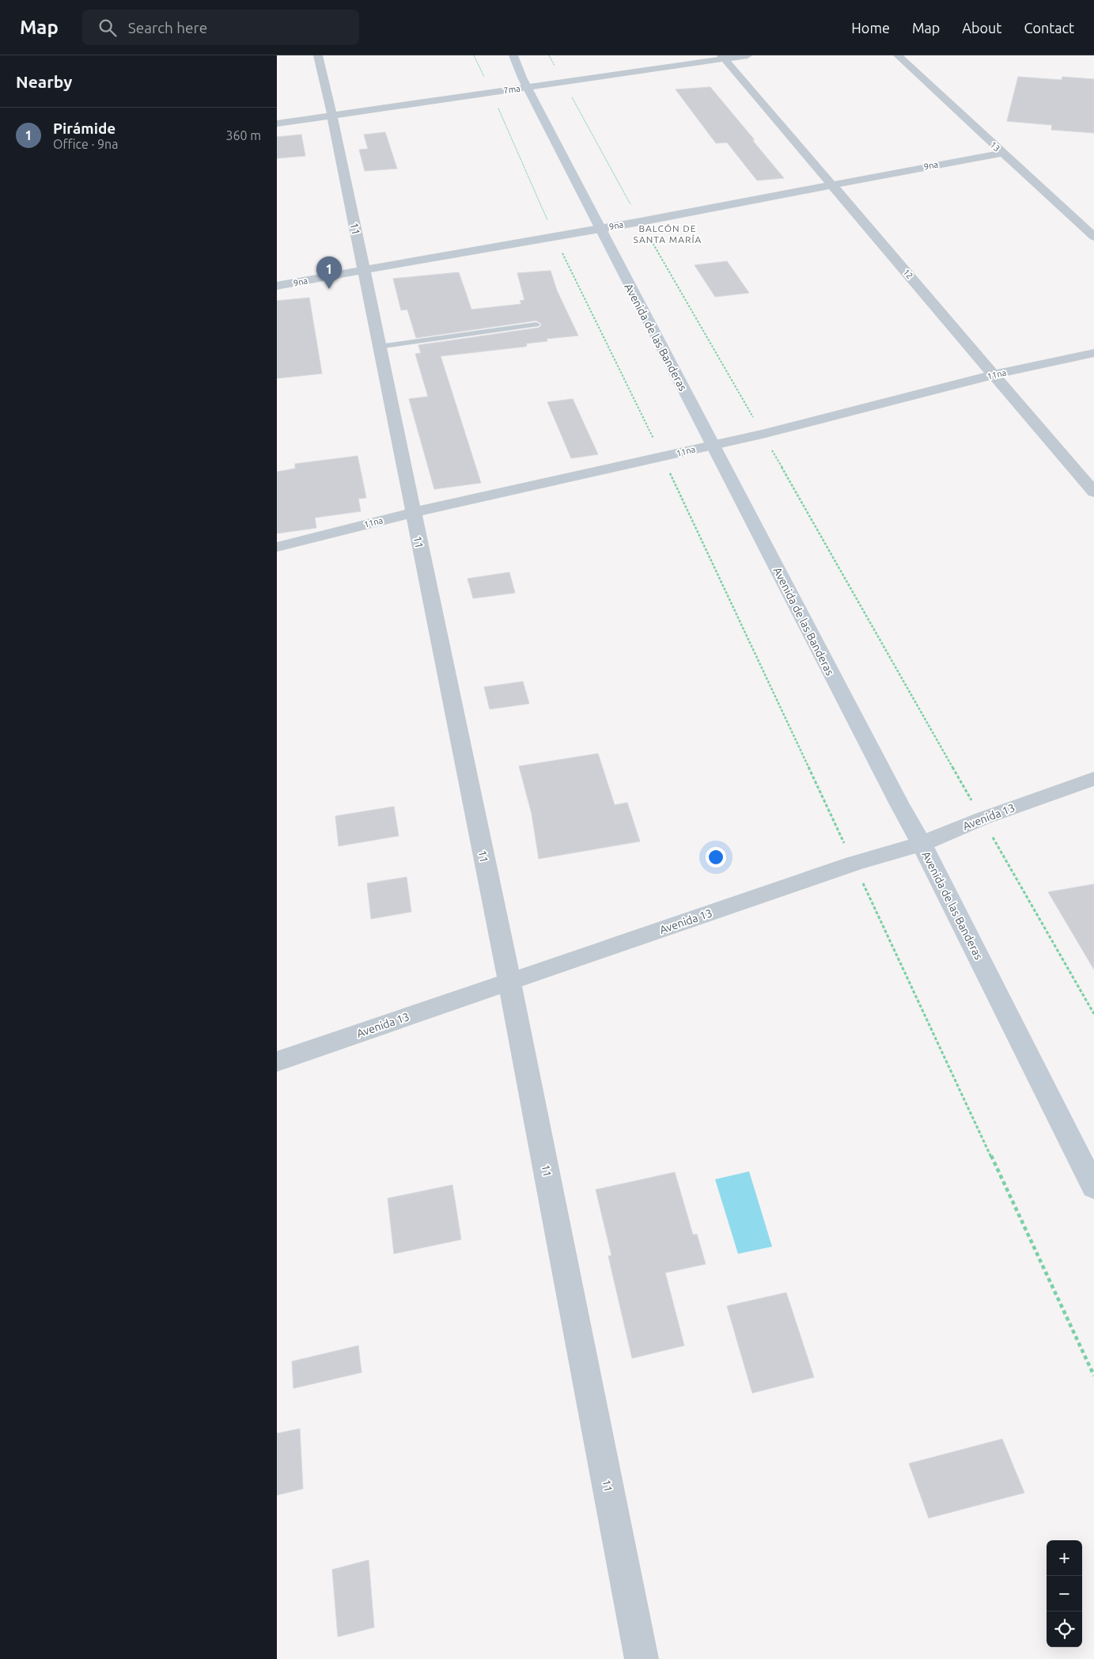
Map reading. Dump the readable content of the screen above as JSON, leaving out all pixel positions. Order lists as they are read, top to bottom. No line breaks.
{"streets":{"street":["7ma","13","9na","11","12","Avenida de las Banderas","11na","Avenida 13"]},"crossings":[["7ma","11"],["7ma","12"],["7ma","Avenida de las Banderas"],["13","9na"],["9na","11"],["9na","12"],["9na","Avenida de las Banderas"],["11","11na"],["11","Avenida 13"],["12","11na"],["Avenida de las Banderas","11na"],["Avenida de las Banderas","Avenida 13"]],"districts":["BALCÓN DE SANTA MARÍA"],"page":{"header":"Map","search":"Search here","nav":["Home","Map","About","Contact"],"heading":"Nearby","list":[{"mark":"1","name":"Pirámide","note":"Office · 9na","value":"360 m"}],"pins":"1","map_buttons":["+","−"]}}
